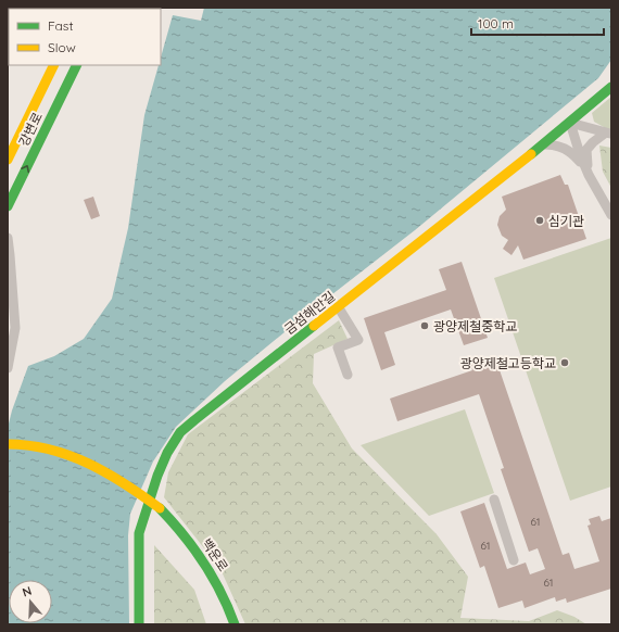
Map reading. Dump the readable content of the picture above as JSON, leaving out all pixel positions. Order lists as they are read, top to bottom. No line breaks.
{"streets":{"street":["강변로","금섬해안길","백운로"]},"places":["심기관","광양제철중학교","광양제철고등학교"],"house_numbers":["61","61","61"],"legend":["Fast","Slow"],"scale_bar":"100 m","north":"top"}
